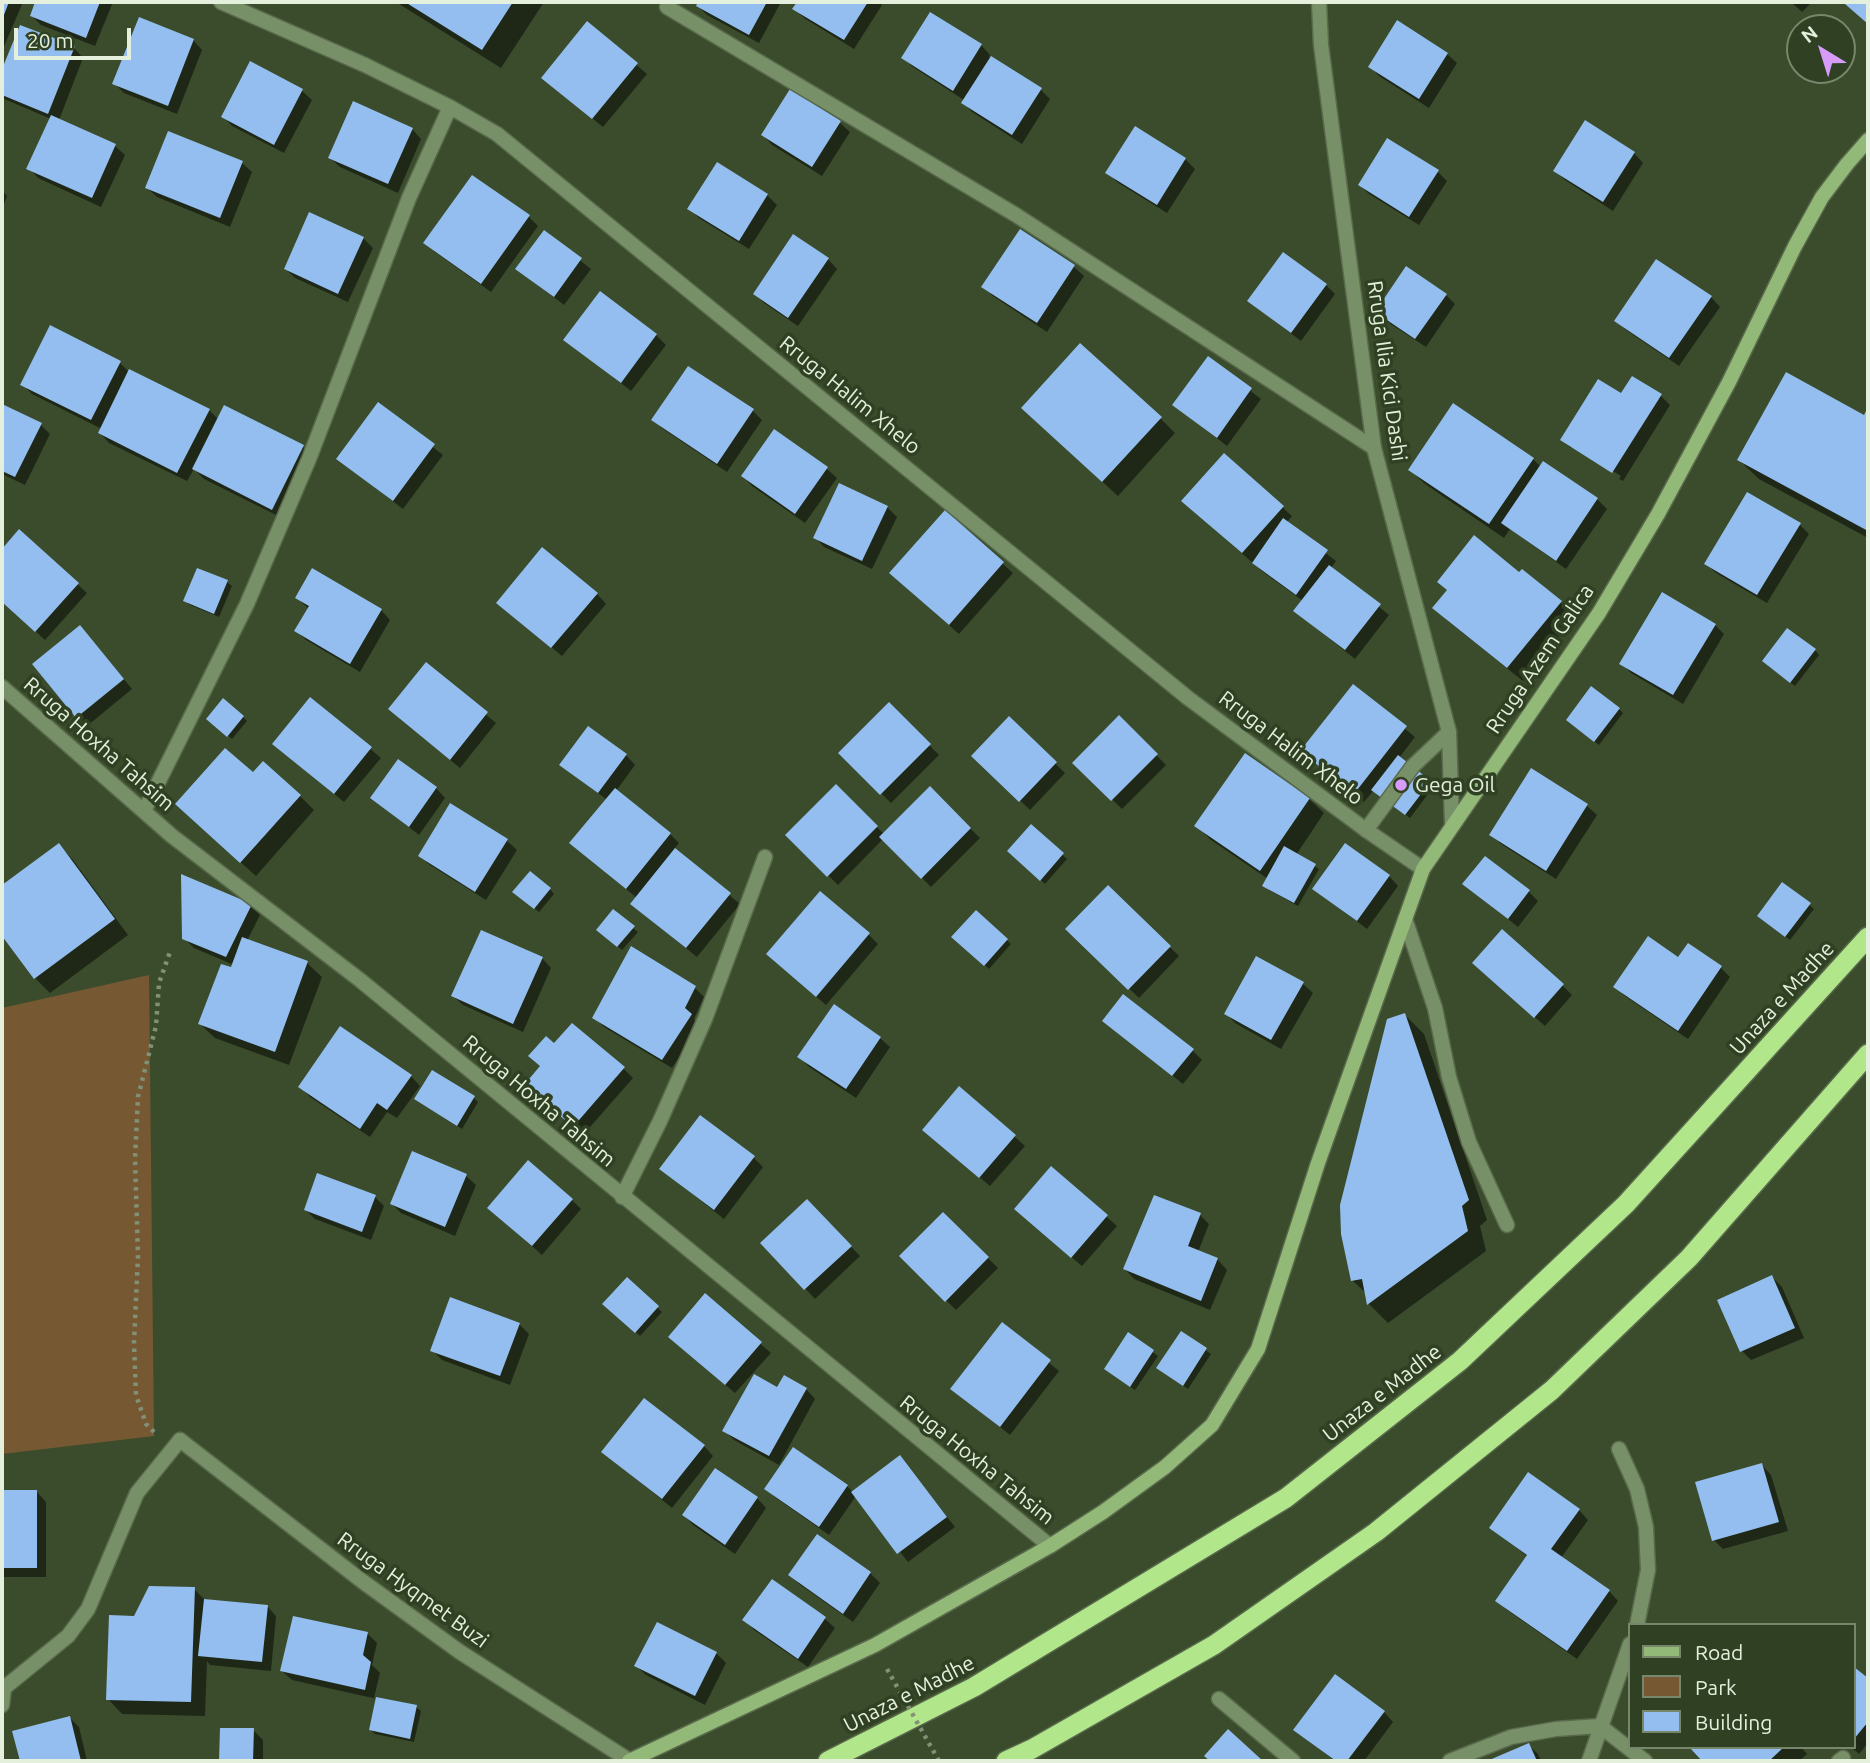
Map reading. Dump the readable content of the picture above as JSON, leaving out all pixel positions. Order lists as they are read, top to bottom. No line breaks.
{"streets":{"highway":["Unaza e Madhe"],"main road":["Rruga Azem Galica"],"street":["Rruga Ilia Kici Dashi","Rruga Halim Xhelo","Rruga Hoxha Tahsim","Rruga Hyqmet Buzi"]},"crossings":[["Rruga Ilia Kici Dashi","Rruga Azem Galica"],["Rruga Halim Xhelo","Rruga Azem Galica"],["Rruga Azem Galica","Rruga Hoxha Tahsim"],["Rruga Azem Galica","Rruga Hyqmet Buzi"]],"places":["Gega Oil"],"legend":["Road","Park","Building"],"scale_bar":"20 m","north":"top left"}
